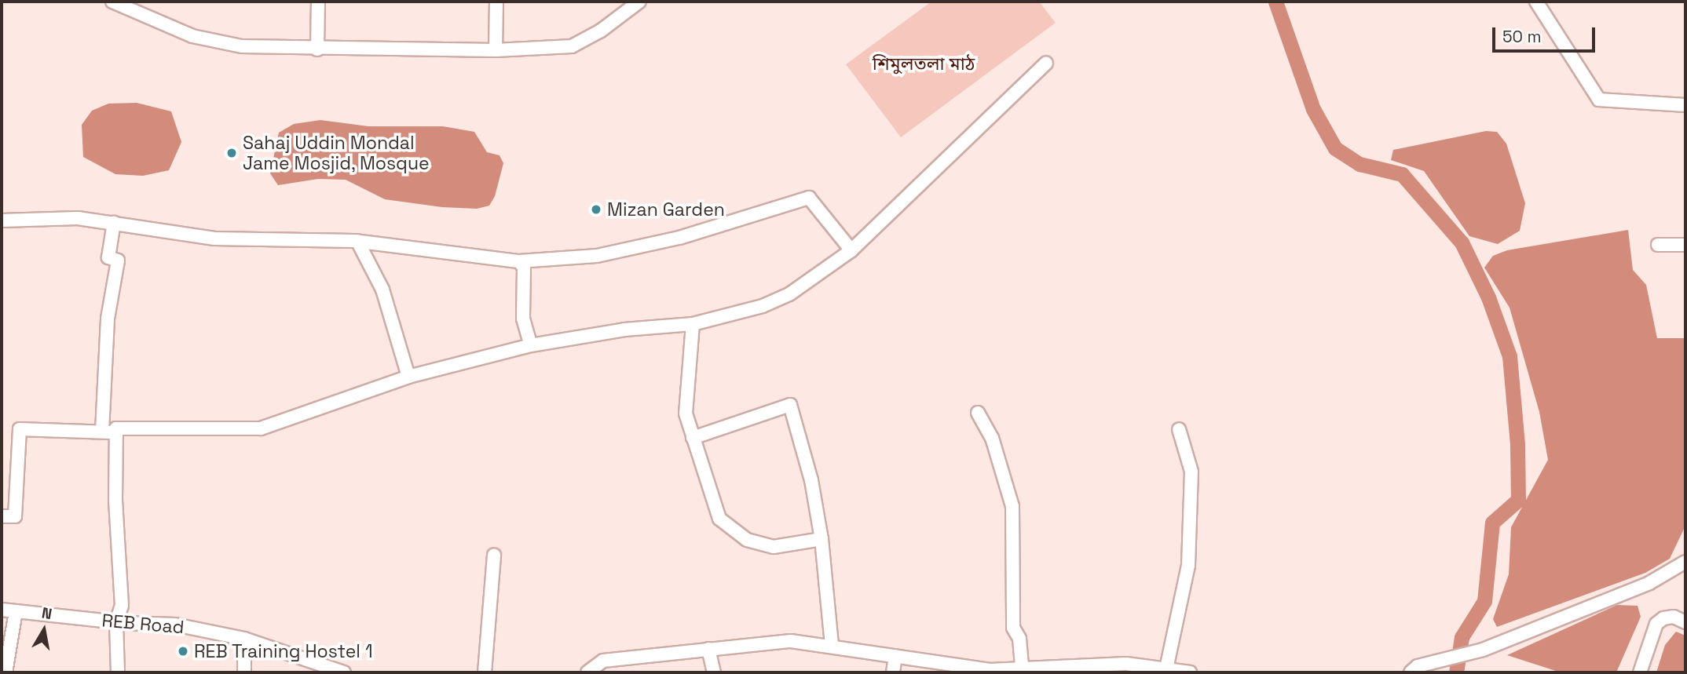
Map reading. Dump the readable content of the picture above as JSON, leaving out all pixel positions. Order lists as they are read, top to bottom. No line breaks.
{"streets":{"street":["REB Road"]},"parks":["শিমুলতলা মাঠ"],"places":["Sahaj Uddin Mondal Jame Mosjid, Mosque","Mizan Garden","REB Training Hostel 1"],"scale_bar":"50 m","north":"top"}
